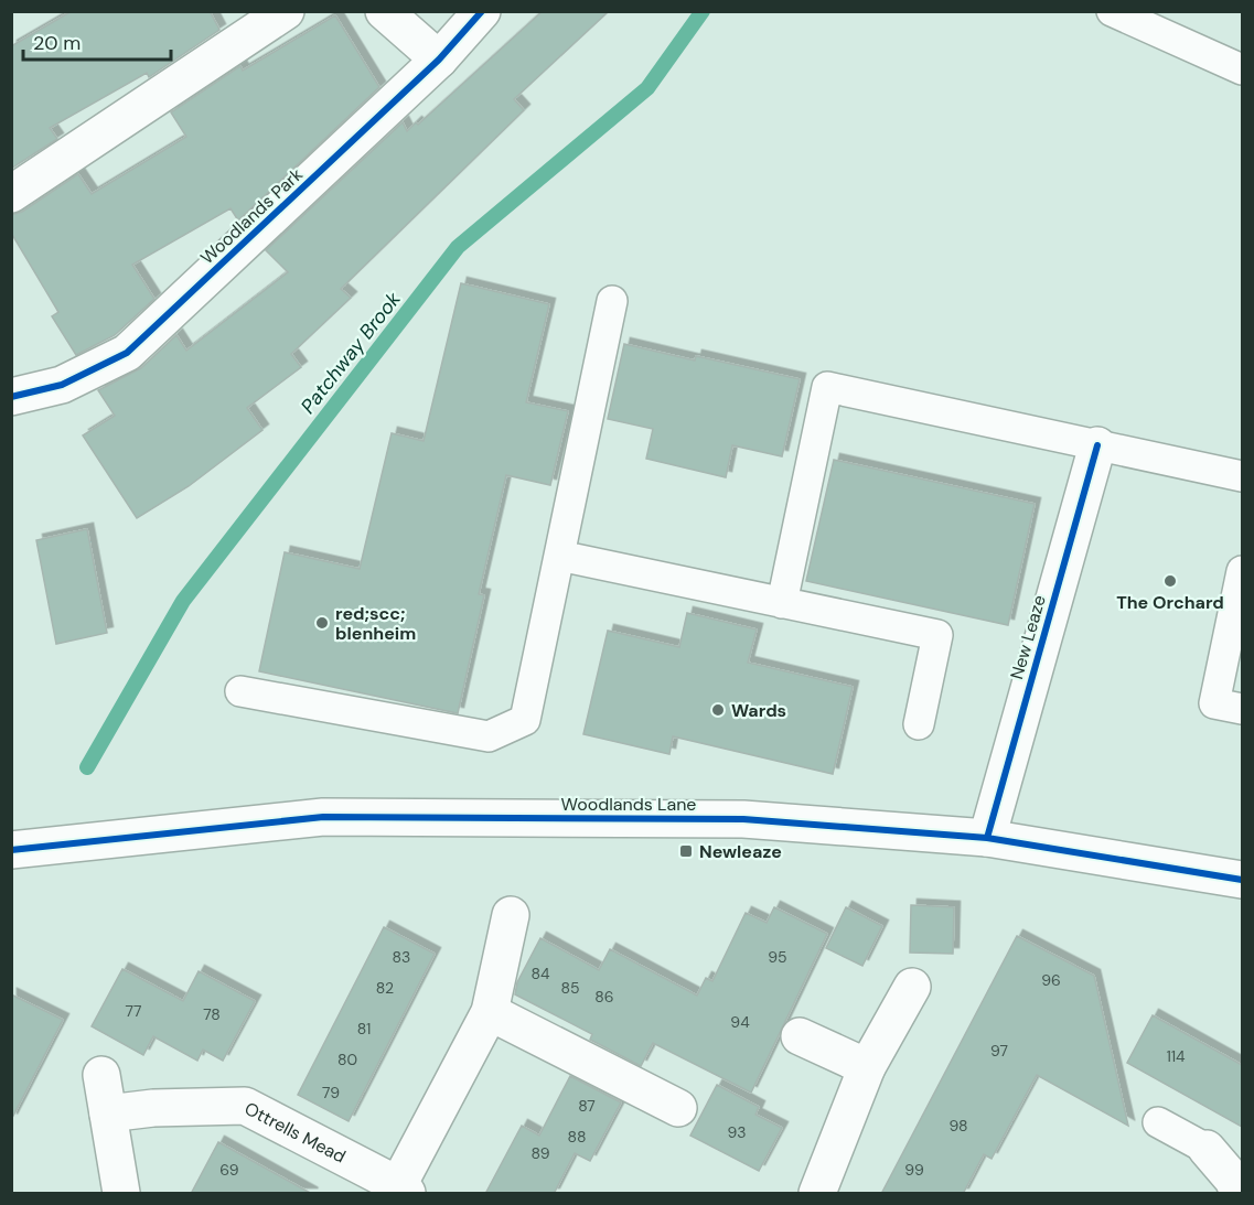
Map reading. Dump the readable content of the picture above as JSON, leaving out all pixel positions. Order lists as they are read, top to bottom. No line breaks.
{"streets":{"street":["Woodlands Park","New Leaze","Woodlands Lane","Ottrells Mead"]},"crossings":[["New Leaze","Woodlands Lane"]],"water":["Patchway Brook"],"places":{"other":["The Orchard","red;scc; blenheim","Wards"],"transit":["Newleaze"]},"house_numbers":["83","95","84","96","82","85","86","77","78","94","81","97","114","80","79","87","98","93","88","89","69","99"],"scale_bar":"20 m"}
